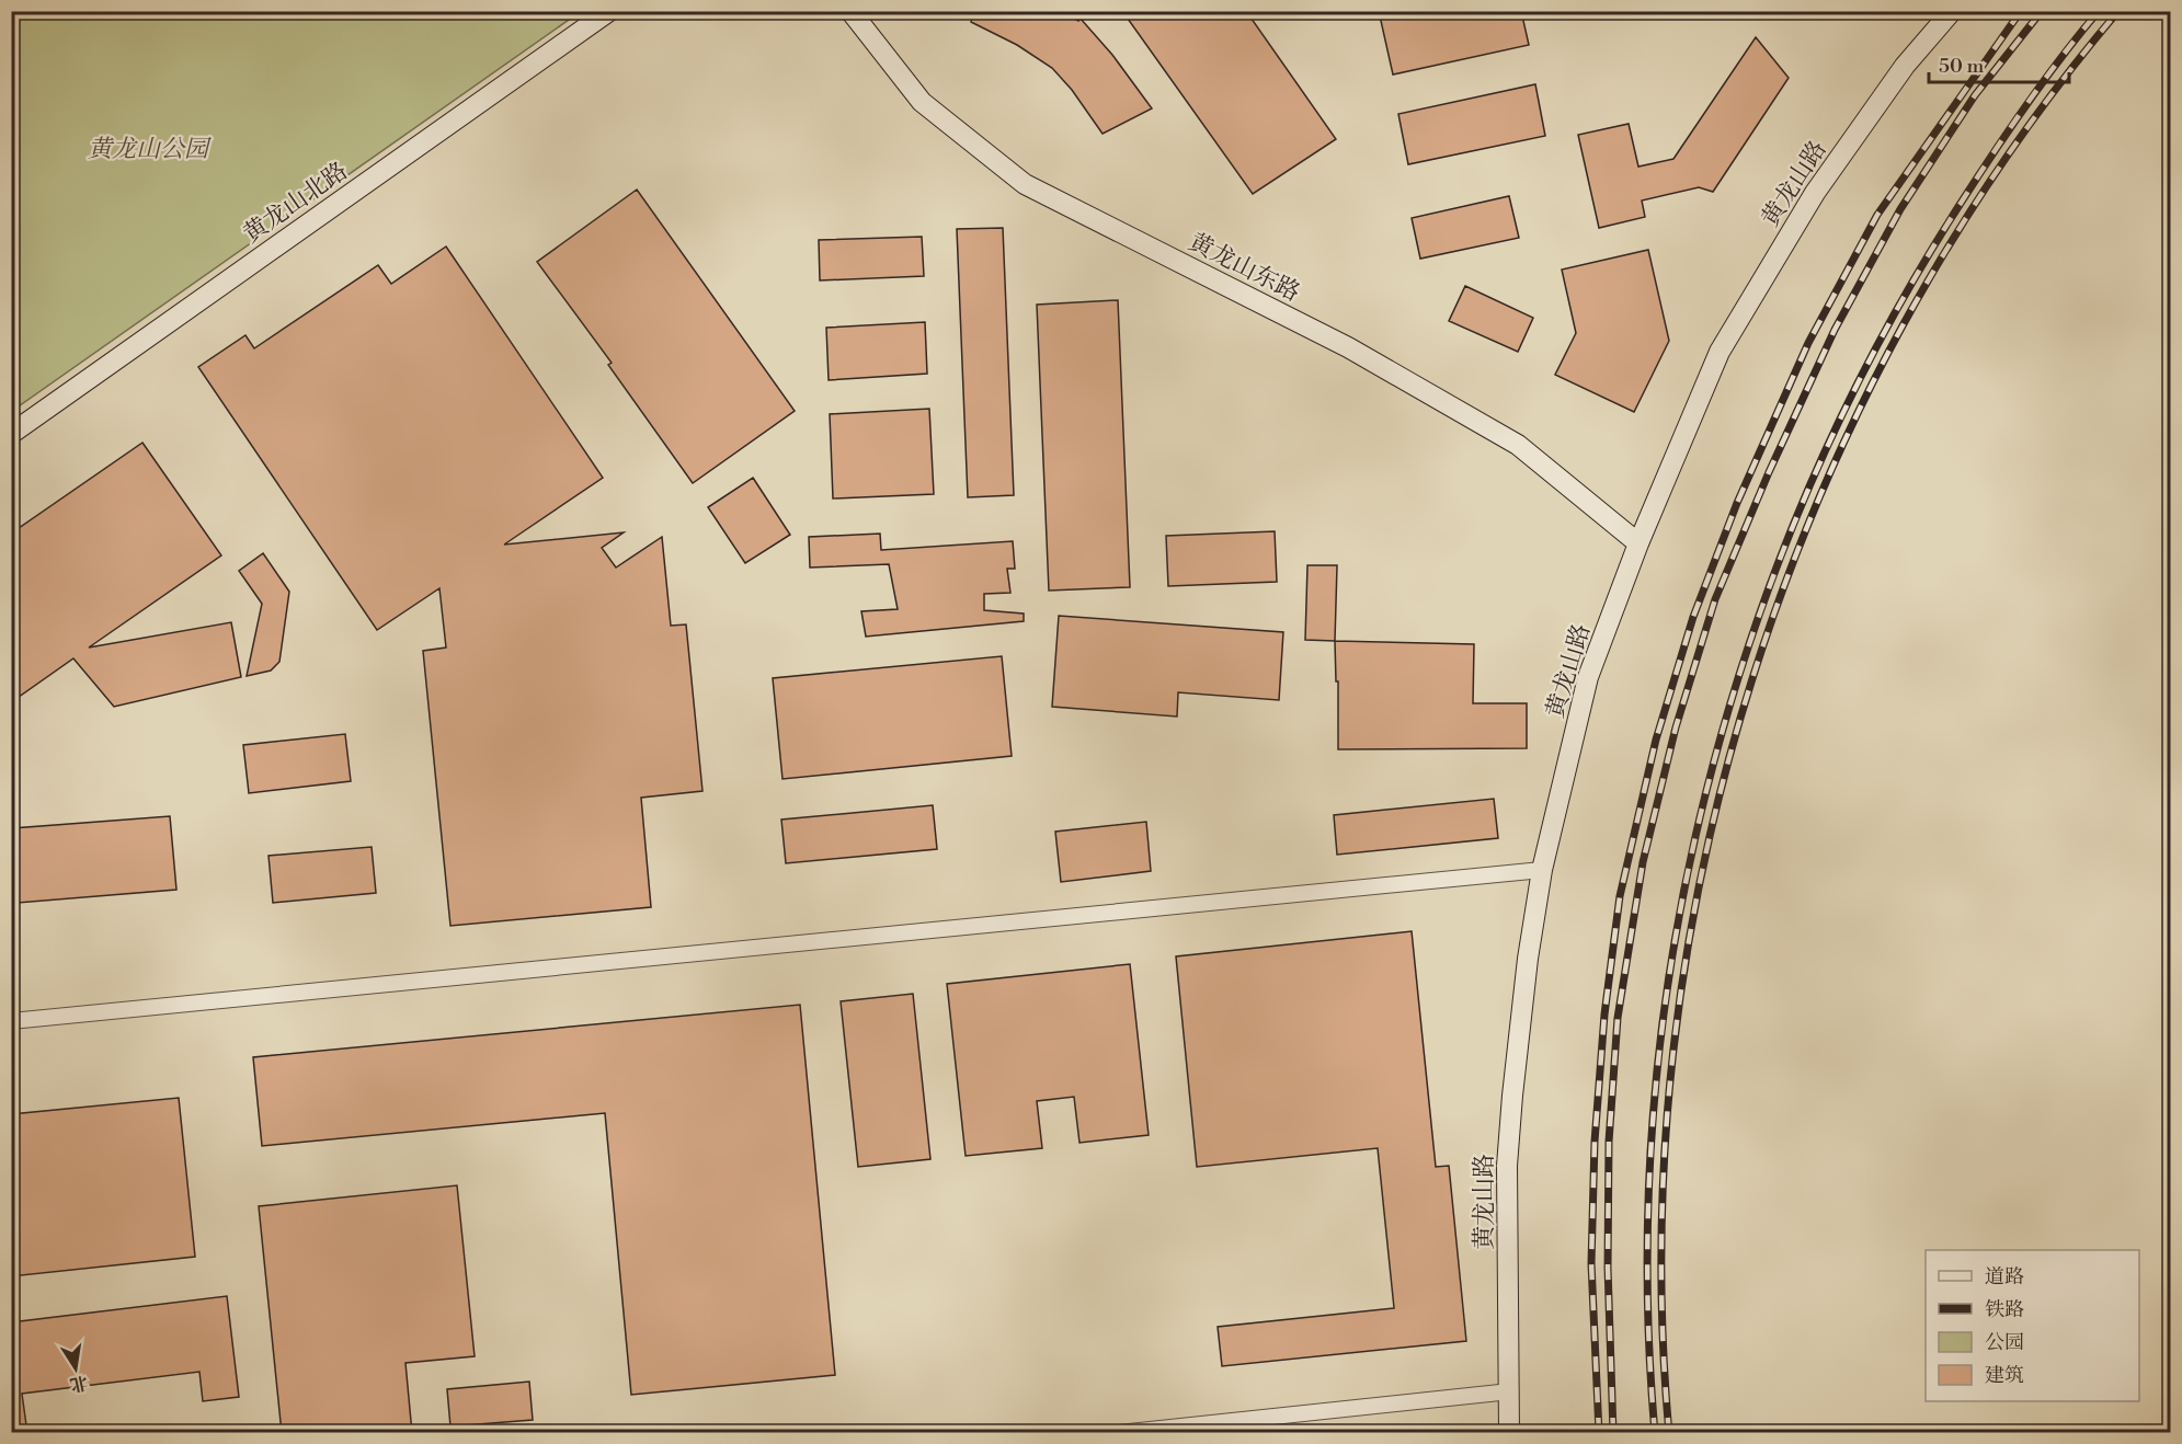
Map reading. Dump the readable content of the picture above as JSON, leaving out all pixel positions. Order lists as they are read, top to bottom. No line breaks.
{"streets":{"street":["黄龙山路","黄龙山北路","黄龙山东路"]},"crossings":[["黄龙山路","黄龙山东路"]],"parks":["黄龙山公园"],"legend":["道路","铁路","公园","建筑"],"scale_bar":"50 m","north":"bottom"}
